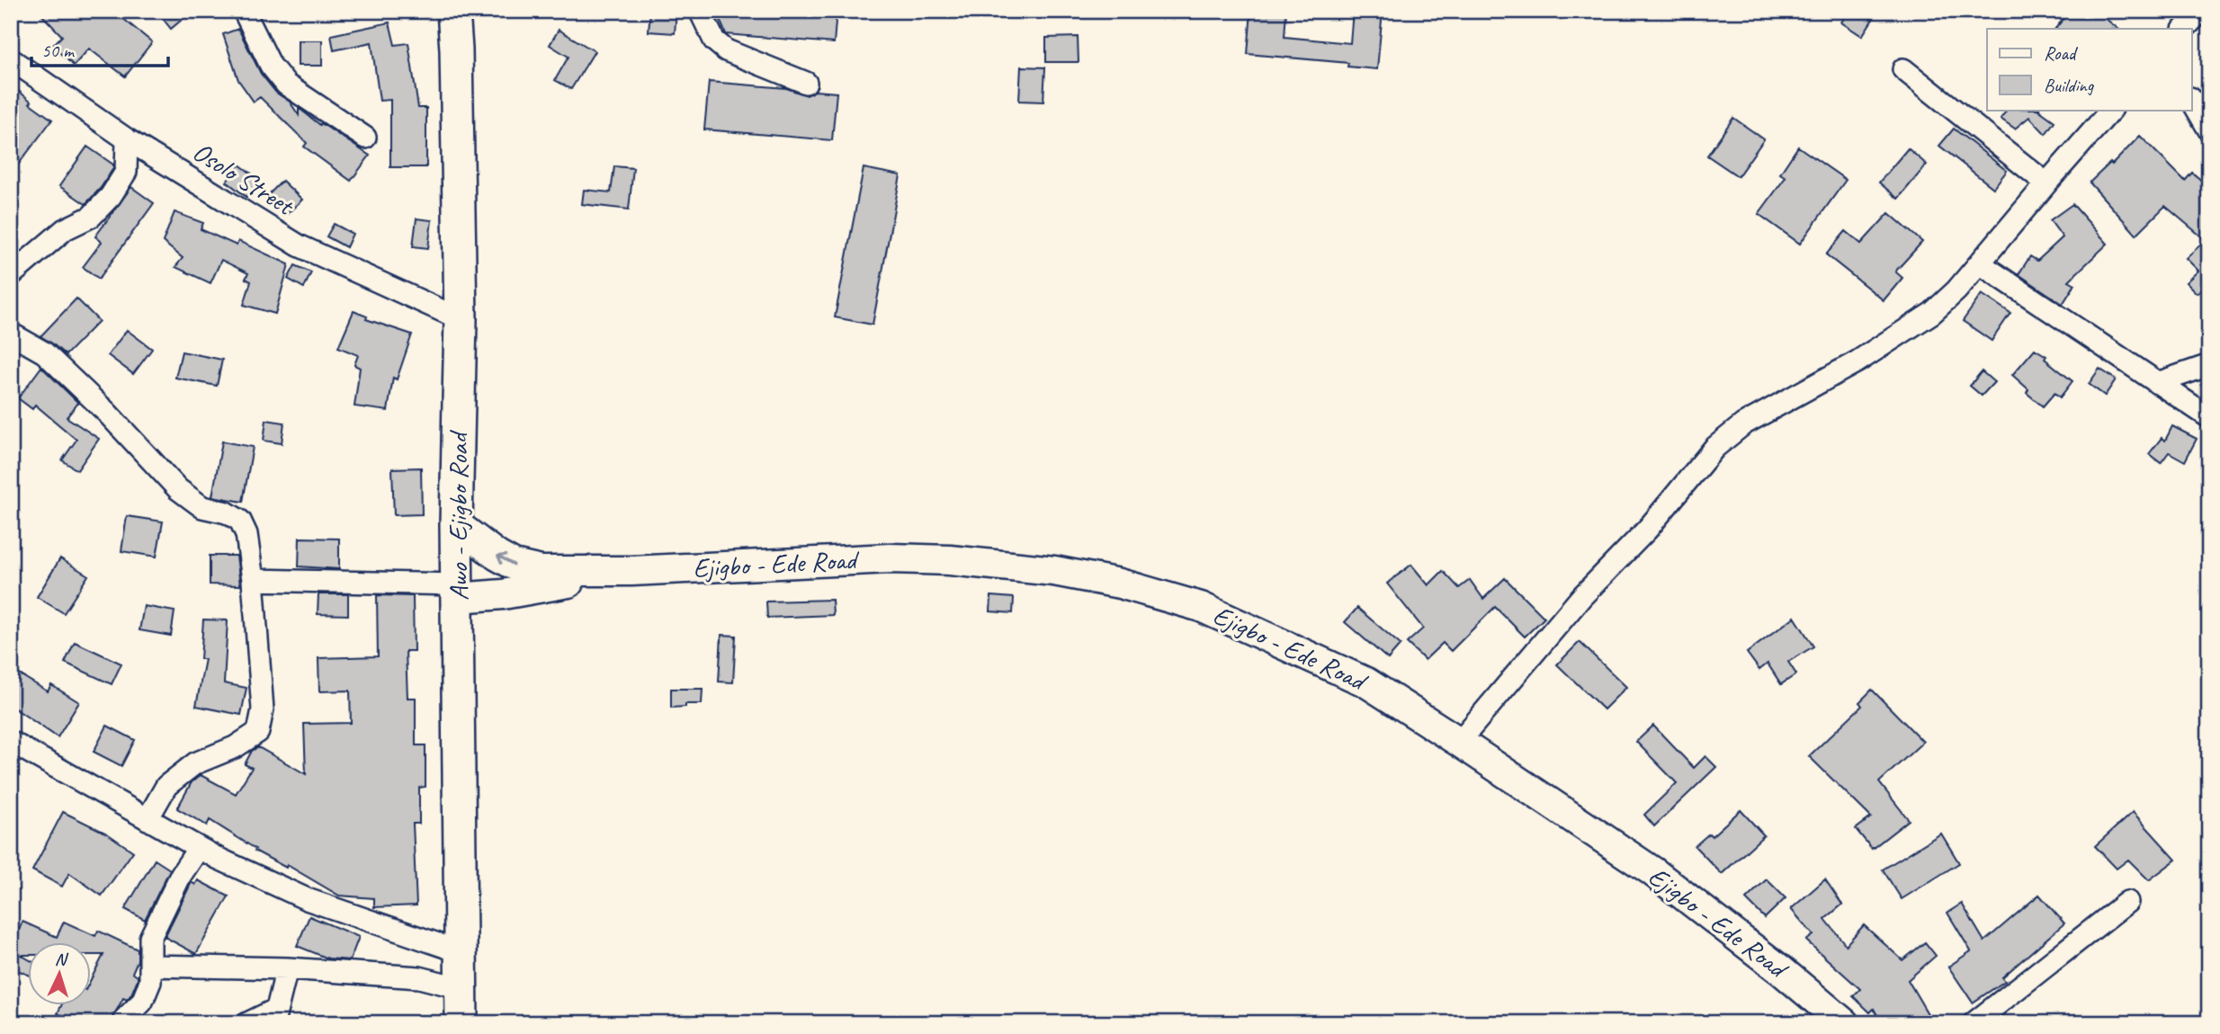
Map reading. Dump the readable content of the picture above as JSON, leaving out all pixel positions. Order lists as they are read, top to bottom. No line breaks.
{"streets":{"main road":["Awo - Ejigbo Road","Ejigbo - Ede Road"],"street":["Osolo Street"]},"crossings":[["Osolo Street","Awo - Ejigbo Road"],["Awo - Ejigbo Road","Ejigbo - Ede Road"]],"legend":["Road","Building"],"scale_bar":"50 m","north":"top"}
